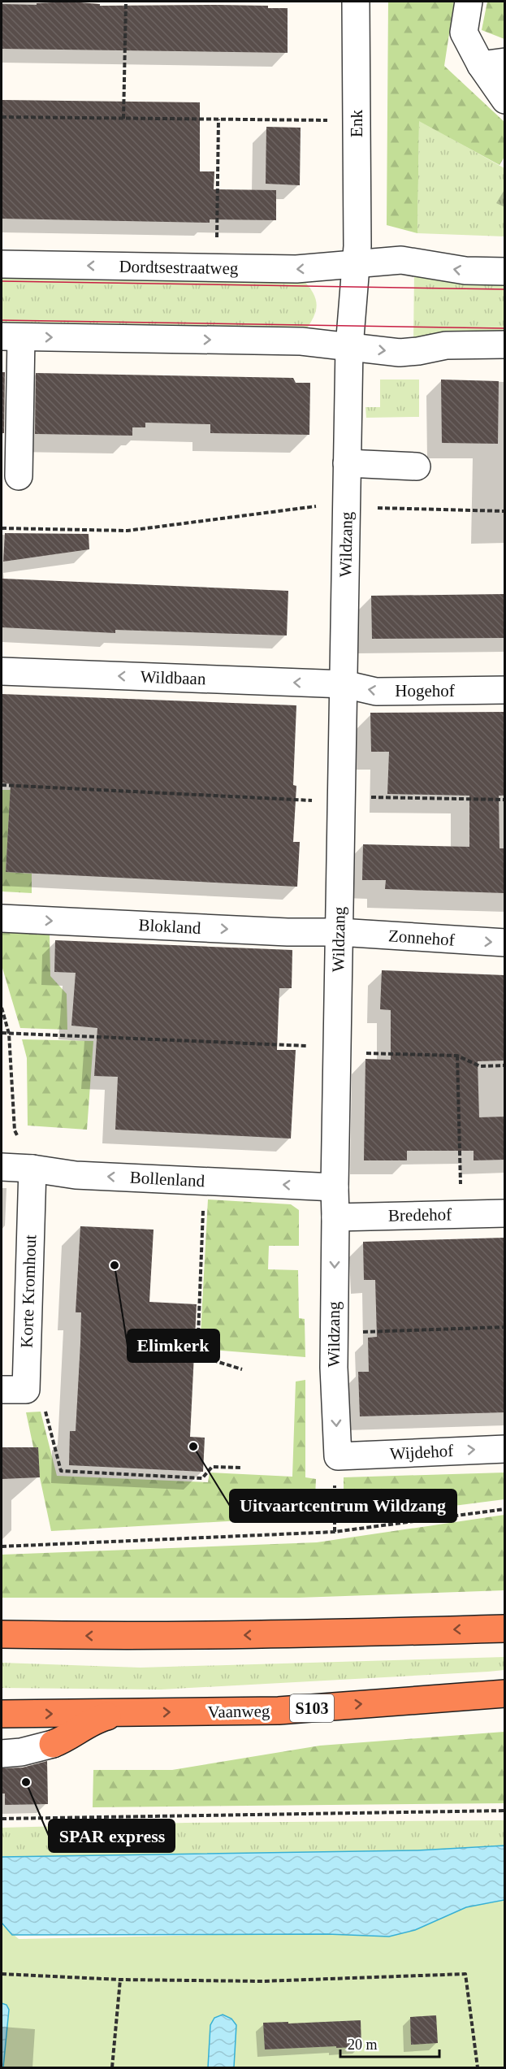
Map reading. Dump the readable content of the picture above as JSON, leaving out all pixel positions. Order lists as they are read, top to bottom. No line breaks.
{"streets":{"highway":["S103","Vaanweg"],"street":["Enk","Dordtsestraatweg","Wildzang","Wildbaan","Hogehof","Blokland","Zonnehof","Bollenland","Bredehof","Korte Kromhout","Wijdehof"]},"crossings":[["Enk","Dordtsestraatweg"],["Wildzang","Wildbaan"],["Wildzang","Hogehof"],["Wildzang","Blokland"],["Wildzang","Zonnehof"],["Wildzang","Bollenland"],["Wildzang","Bredehof"],["Wildzang","Wijdehof"],["Wildbaan","Hogehof"],["Blokland","Zonnehof"],["Bollenland","Korte Kromhout"]],"one_way":["Wildbaan","Hogehof","Blokland","Zonnehof","Bollenland","Wijdehof"],"places":["Elimkerk","Uitvaartcentrum Wildzang","SPAR express"],"scale_bar":"20 m"}
